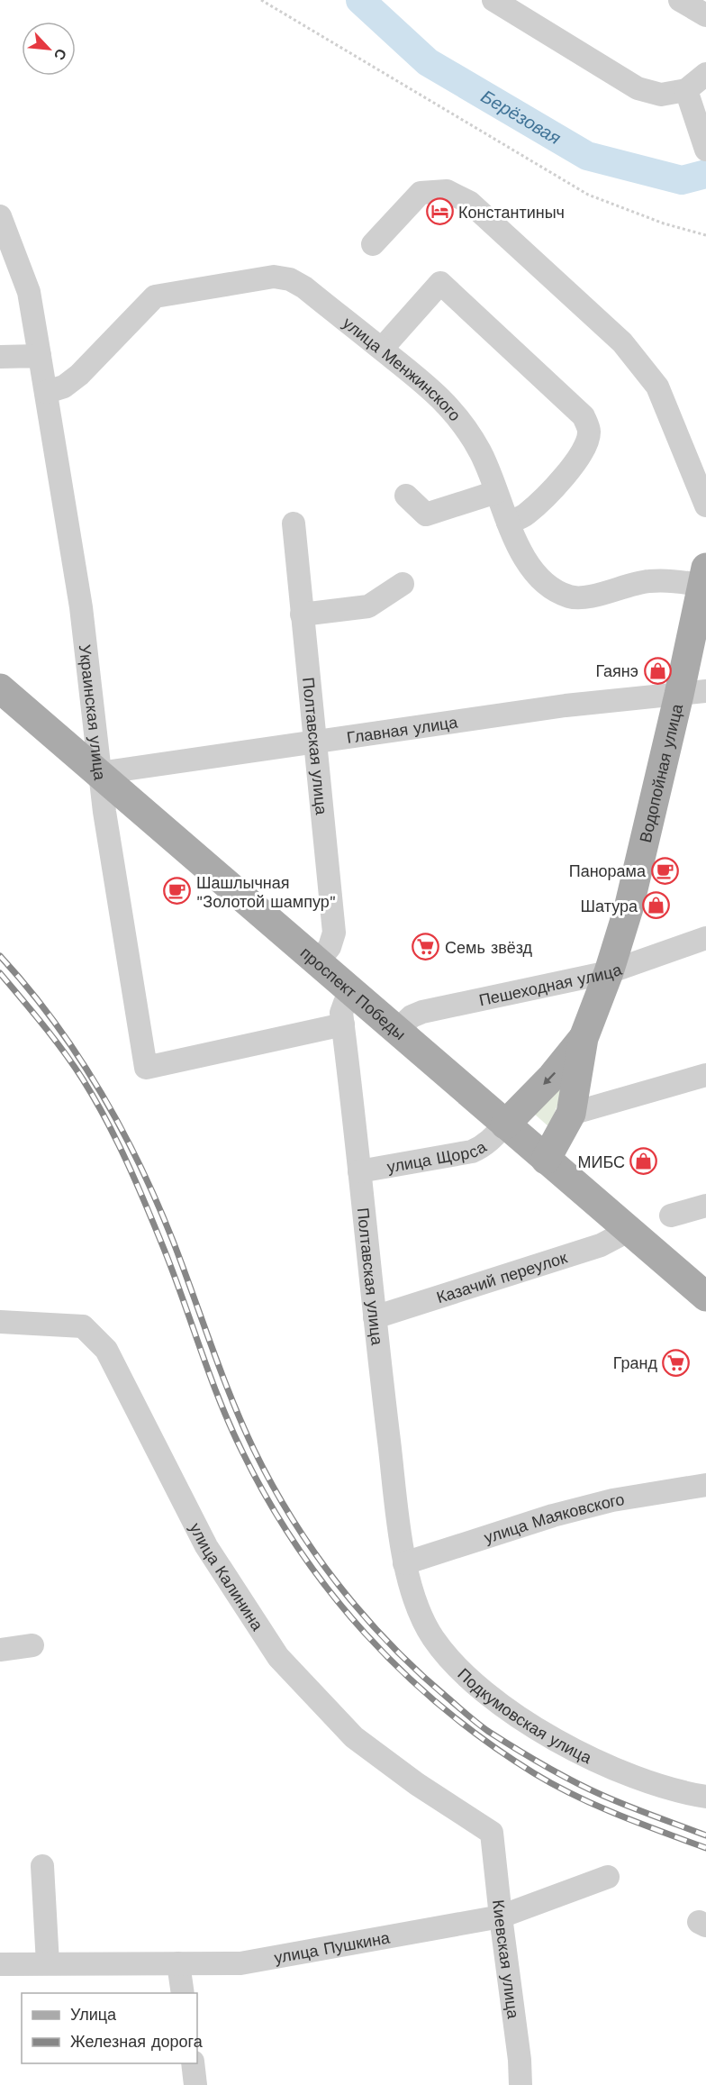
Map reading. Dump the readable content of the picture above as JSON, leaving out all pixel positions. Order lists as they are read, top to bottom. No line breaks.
{"streets":{"main road":["Водопойная улица","проспект Победы"],"street":["улица Менжинского","Украинская улица","Главная улица","Полтавская улица","Пешеходная улица","улица Щорса","Казачий переулок","улица Маяковского","улица Калинина","Подкумовская улица","улица Пушкина","Киевская улица"]},"crossings":[["улица Менжинского","Украинская улица"],["улица Менжинского","Водопойная улица"],["Украинская улица","Главная улица"],["Украинская улица","Полтавская улица"],["Украинская улица","проспект Победы"],["Главная улица","Полтавская улица"],["Главная улица","Водопойная улица"],["Главная улица","проспект Победы"],["Полтавская улица","проспект Победы"],["Полтавская улица","улица Щорса"],["Полтавская улица","Казачий переулок"],["Полтавская улица","улица Маяковского"],["Полтавская улица","Подкумовская улица"],["Водопойная улица","Пешеходная улица"],["Водопойная улица","проспект Победы"],["Водопойная улица","улица Щорса"],["Пешеходная улица","проспект Победы"],["проспект Победы","улица Щорса"],["проспект Победы","Казачий переулок"],["улица Маяковского","Подкумовская улица"],["улица Калинина","Киевская улица"],["улица Пушкина","Киевская улица"]],"water":["Берёзовая"],"places":{"hotel":["Константиныч"],"shop":["Гаянэ","Шатура","МИБС"],"cafe":["Панорама","Шашлычная \"Золотой шампур\""],"supermarket":["Семь звёзд","Гранд"]},"legend":["Улица","Железная дорога"],"north":"bottom right"}
